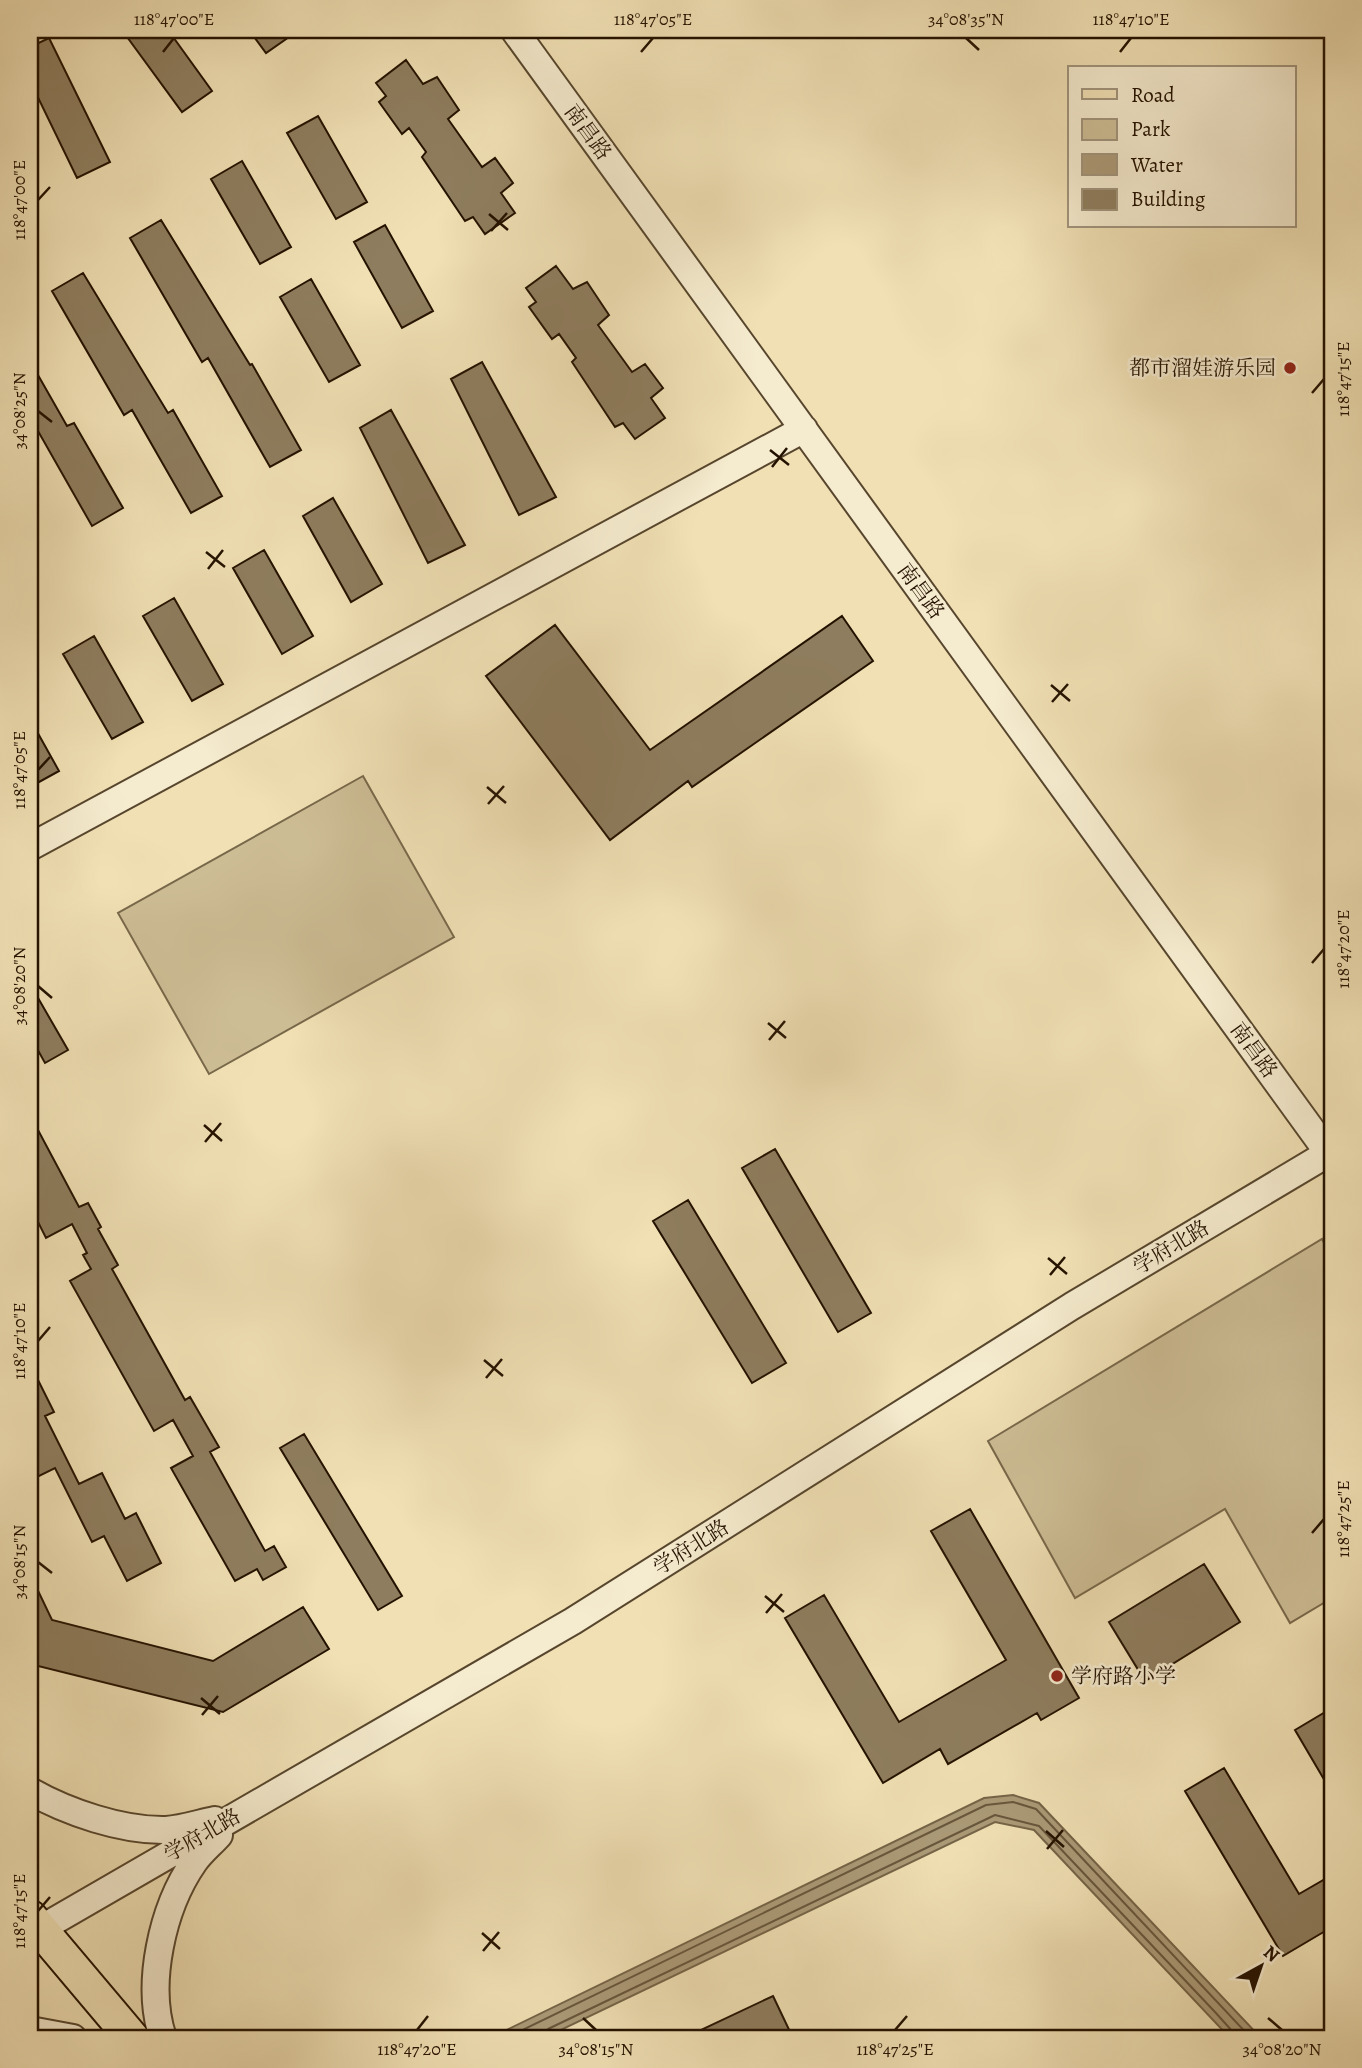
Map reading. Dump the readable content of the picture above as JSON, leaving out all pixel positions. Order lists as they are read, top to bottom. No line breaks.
{"streets":{"street":["南昌路","学府北路"]},"crossings":[["南昌路","学府北路"]],"places":["都市溜娃游乐园","学府路小学"],"legend":["Road","Park","Water","Building"],"north":"top right","coordinates":["118°47'00\"E","118°47'05\"E","34°08'35\"N","118°47'10\"E","118°47'15\"E","34°08'25\"N","118°47'20\"E","34°08'20\"N","118°47'25\"E","34°08'15\"N"]}
